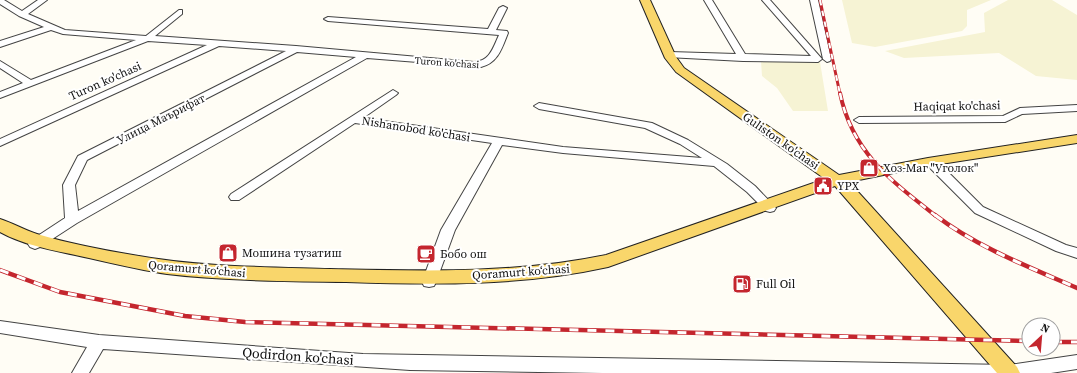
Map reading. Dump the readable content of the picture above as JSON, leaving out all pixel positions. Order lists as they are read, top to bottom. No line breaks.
{"streets":{"main road":["Guliston ko'chasi","Qoramurt koʻchasi"],"street":["Turon ko'chasi","Haqiqat ko'chasi","Улица Маърифат","Nishanobod ko'chasi","Qodirdon ko'chasi"]},"crossings":[["Turon ko'chasi","Улица Маърифат"],["Guliston ko'chasi","Qoramurt koʻchasi"],["Guliston ko'chasi","Qodirdon ko'chasi"]],"places":{"shop":["Хоз-Маг \"Уголок\"","Мошина тузатиш"],"public building":["YPX"],"cafe":["Бобо ош"],"fuel station":["Full Oil"]},"north":"top right"}
